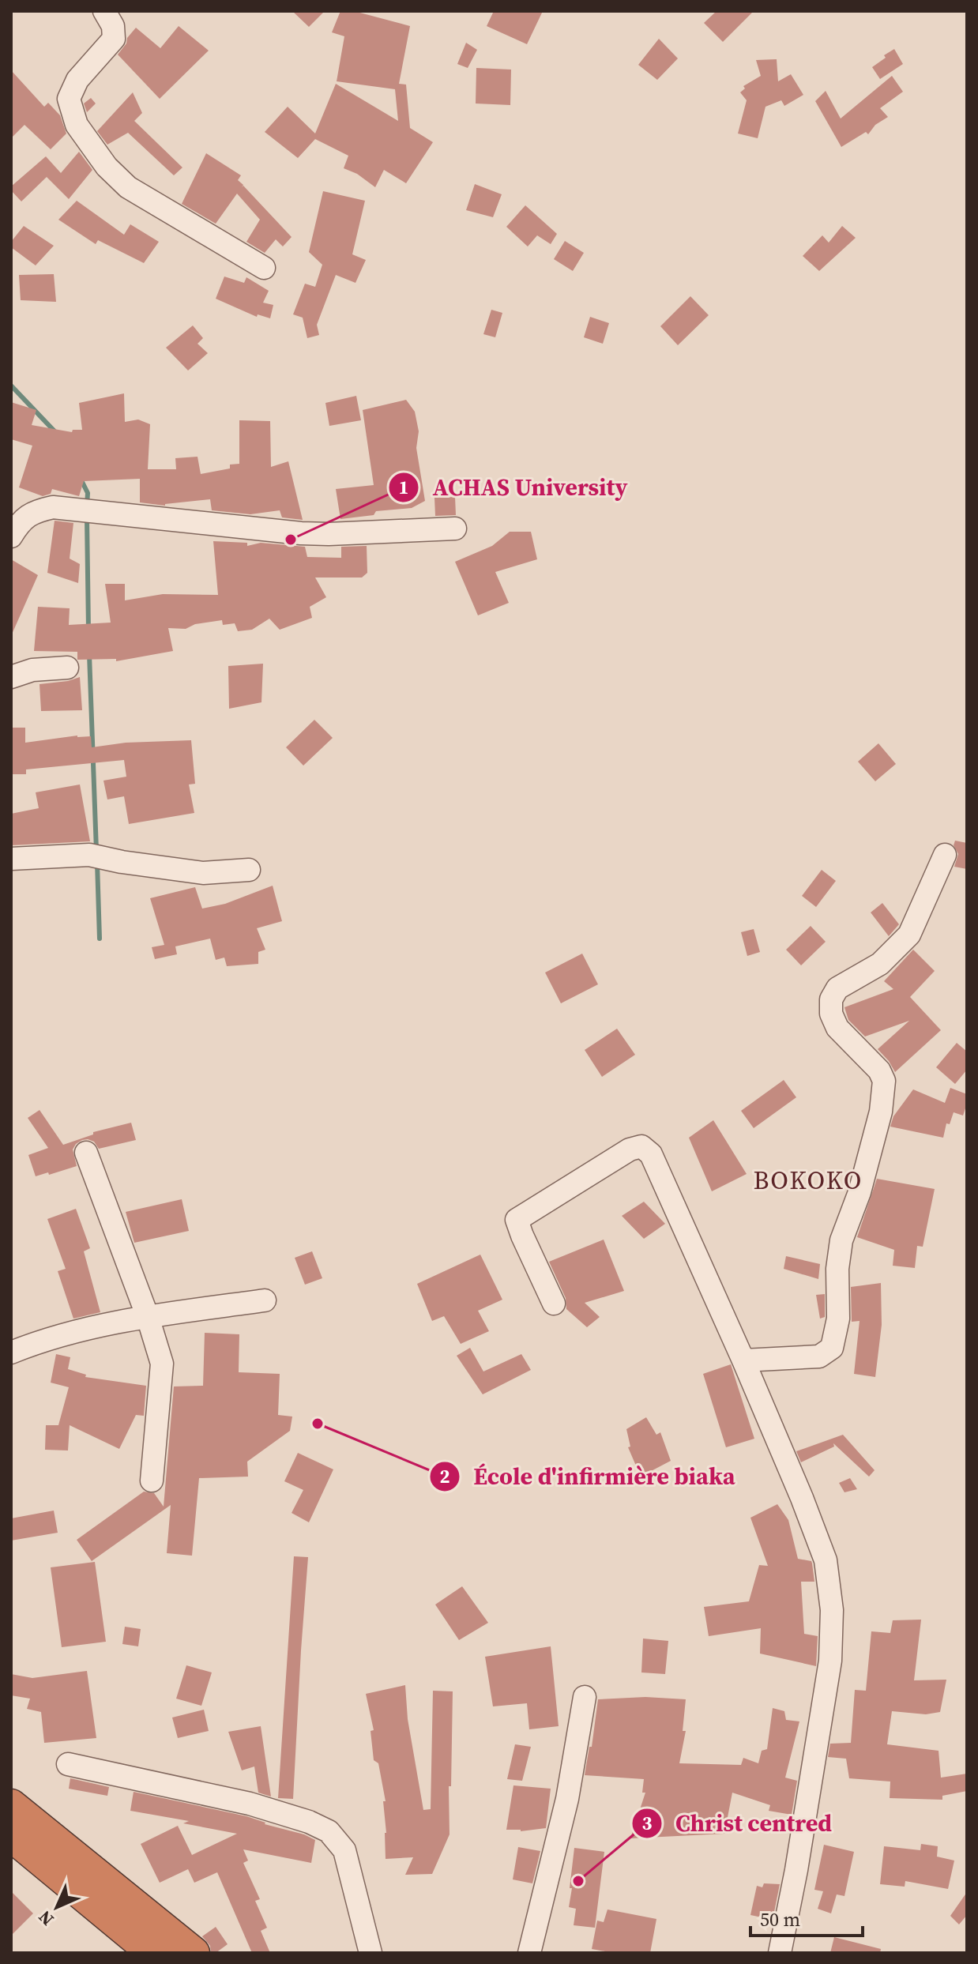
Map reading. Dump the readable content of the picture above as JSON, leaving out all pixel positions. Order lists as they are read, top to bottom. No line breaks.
{"districts":["BOKOKO"],"places":["ACHAS University","École d'infirmière biaka","Christ centred"],"scale_bar":"50 m","north":"bottom left"}
